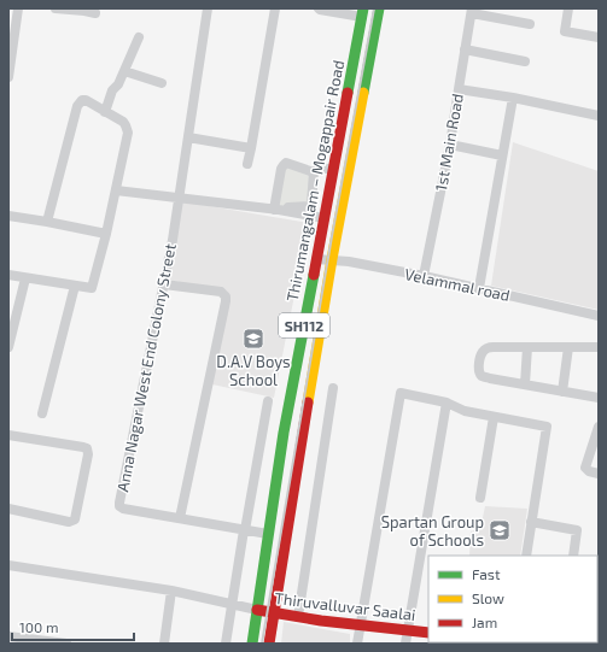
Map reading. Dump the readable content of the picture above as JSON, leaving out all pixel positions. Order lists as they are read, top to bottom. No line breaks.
{"streets":{"main road":["Thirumangalam – Mogappair Road","SH112","Thiruvalluvar Saalai"],"street":["1st Main Road","Velammal road","Anna Nagar West End Colony Street"]},"crossings":[["1st Main Road","Velammal road"],["Thirumangalam – Mogappair Road","Velammal road"],["Thirumangalam – Mogappair Road","Anna Nagar West End Colony Street"],["Thirumangalam – Mogappair Road","Thiruvalluvar Saalai"]],"places":{"school or university":["D.A.V Boys School","Spartan Group of Schools"]},"legend":["Fast","Slow","Jam"],"scale_bar":"100 m"}
